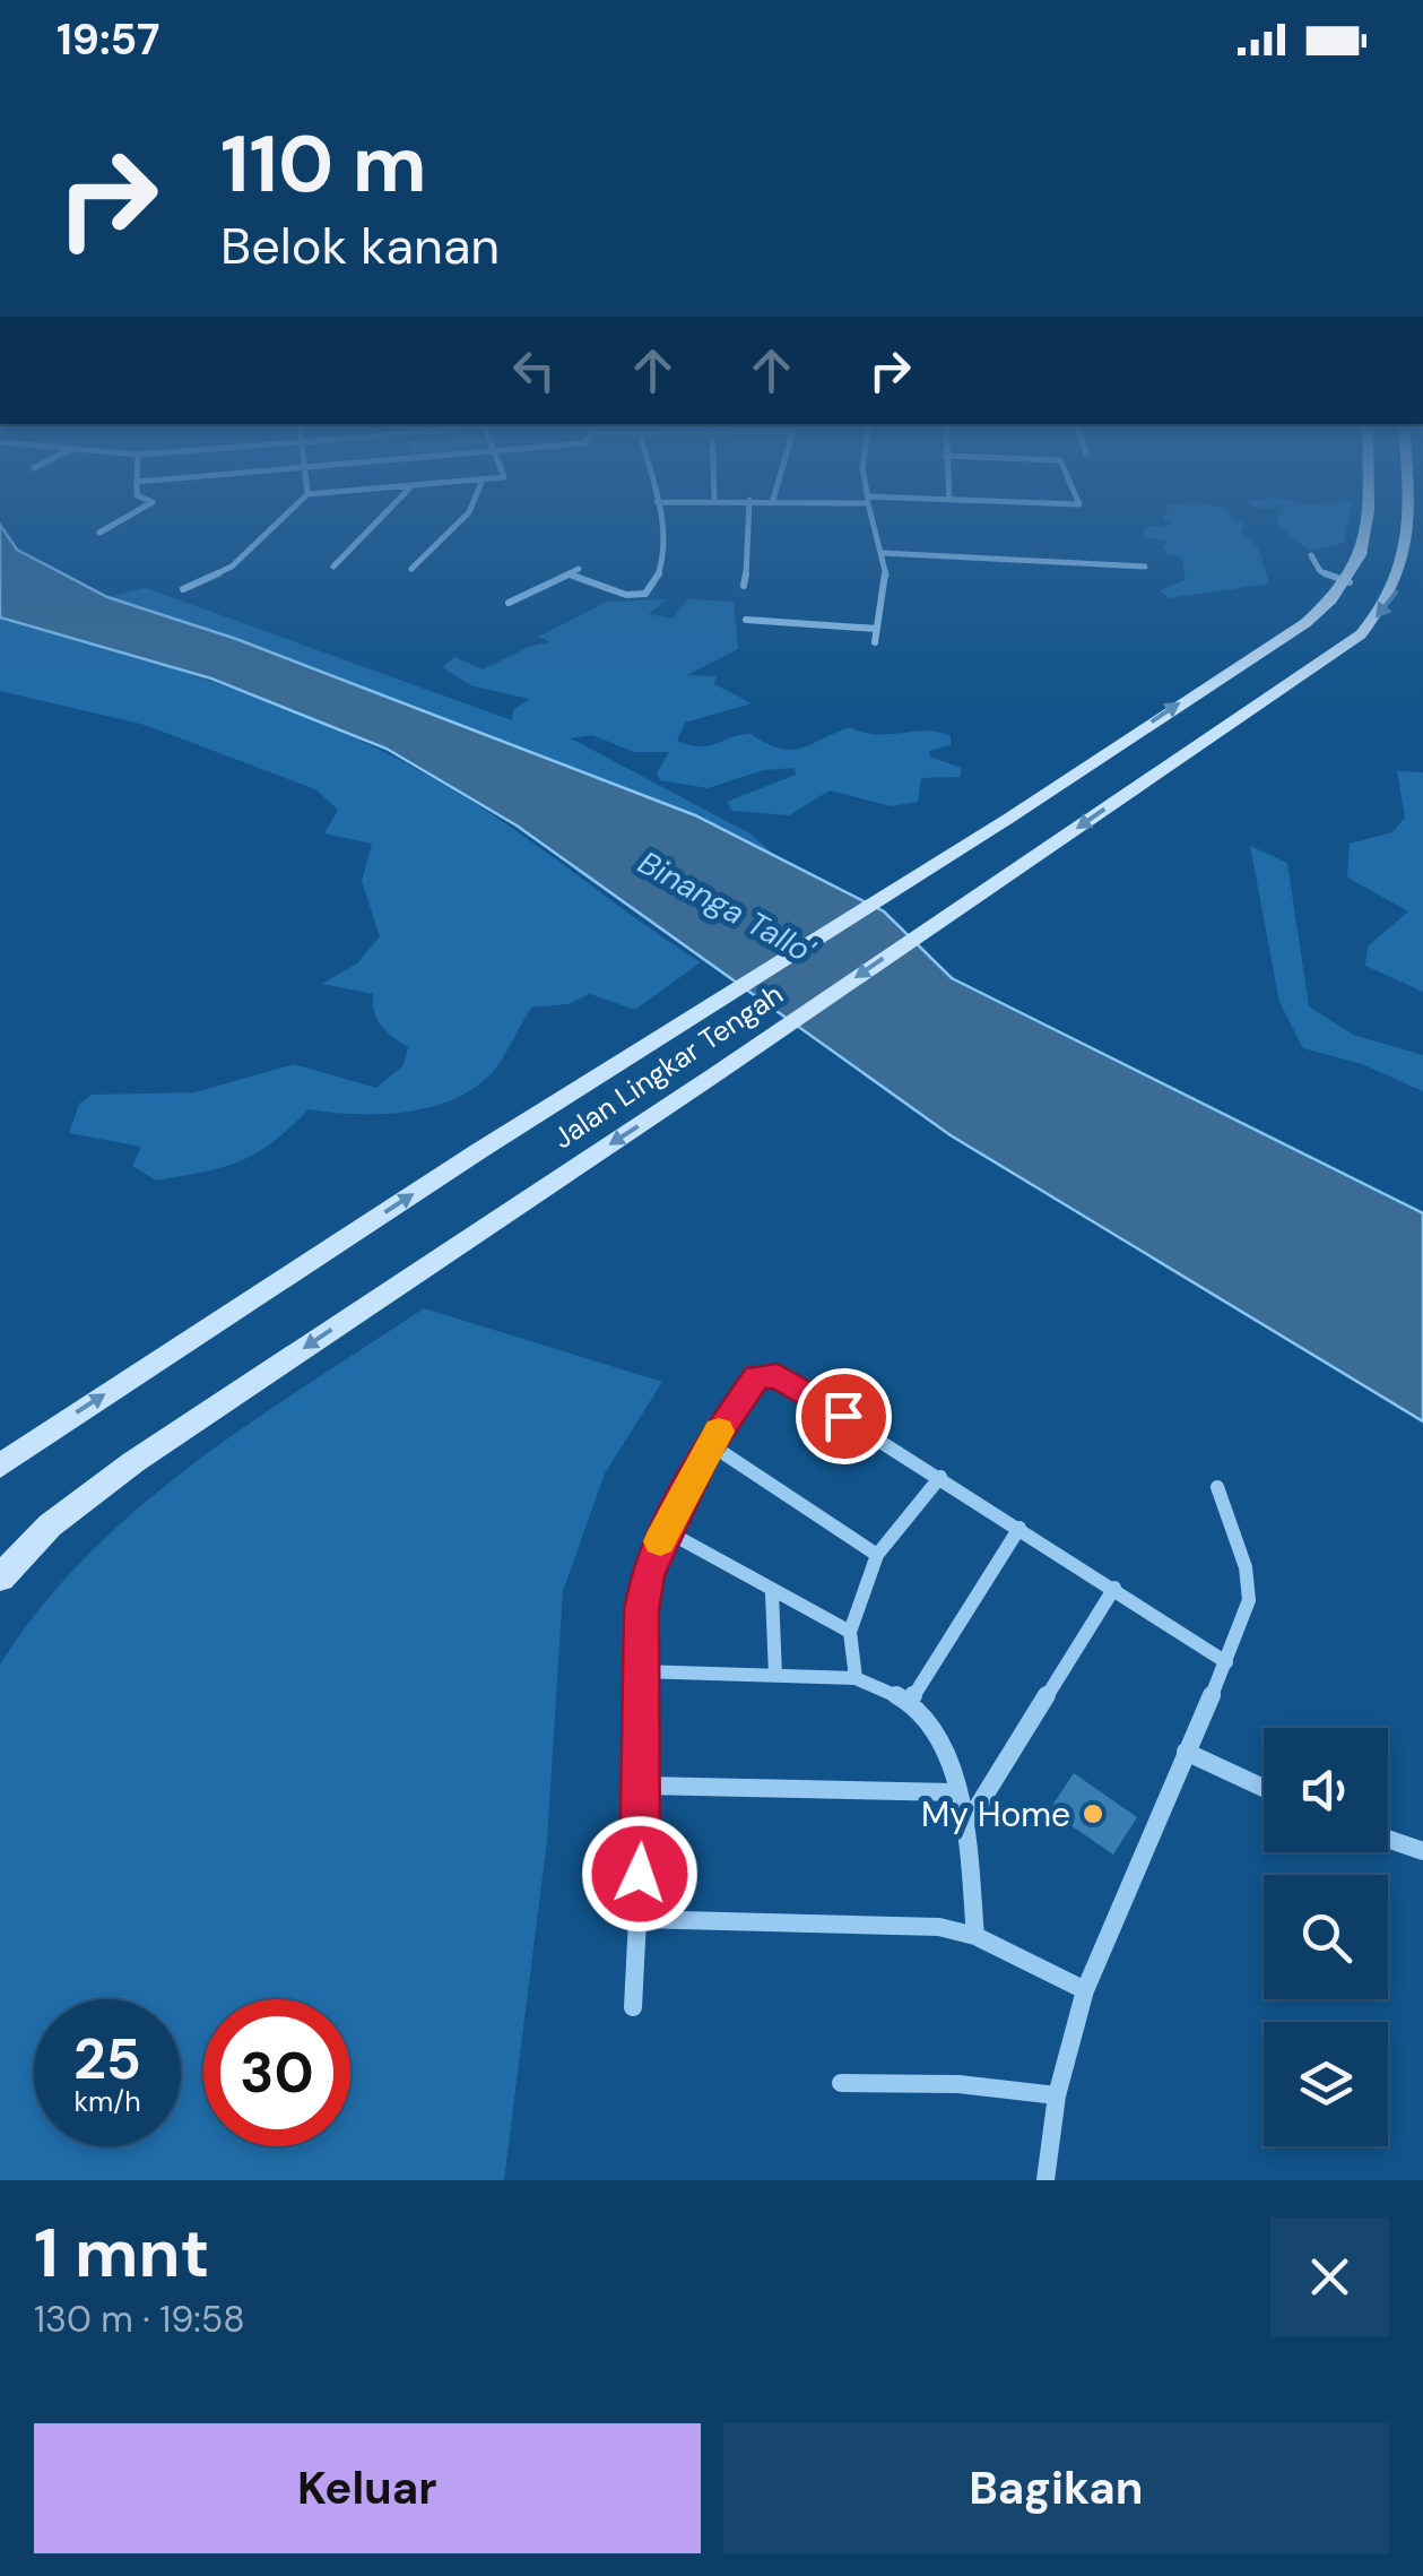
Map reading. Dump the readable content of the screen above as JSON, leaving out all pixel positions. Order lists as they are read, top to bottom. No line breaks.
{"streets":{"main road":["Jalan Lingkar Tengah"]},"water":["Binanga Tallo'"],"places":["My Home"],"page":{"status":"19:57","turn":["110 m","Belok kanan"],"speed":"25 km/h","limit":"30","heading":["1 mnt","130 m · 19:58"],"buttons":["Keluar","Bagikan"]}}
